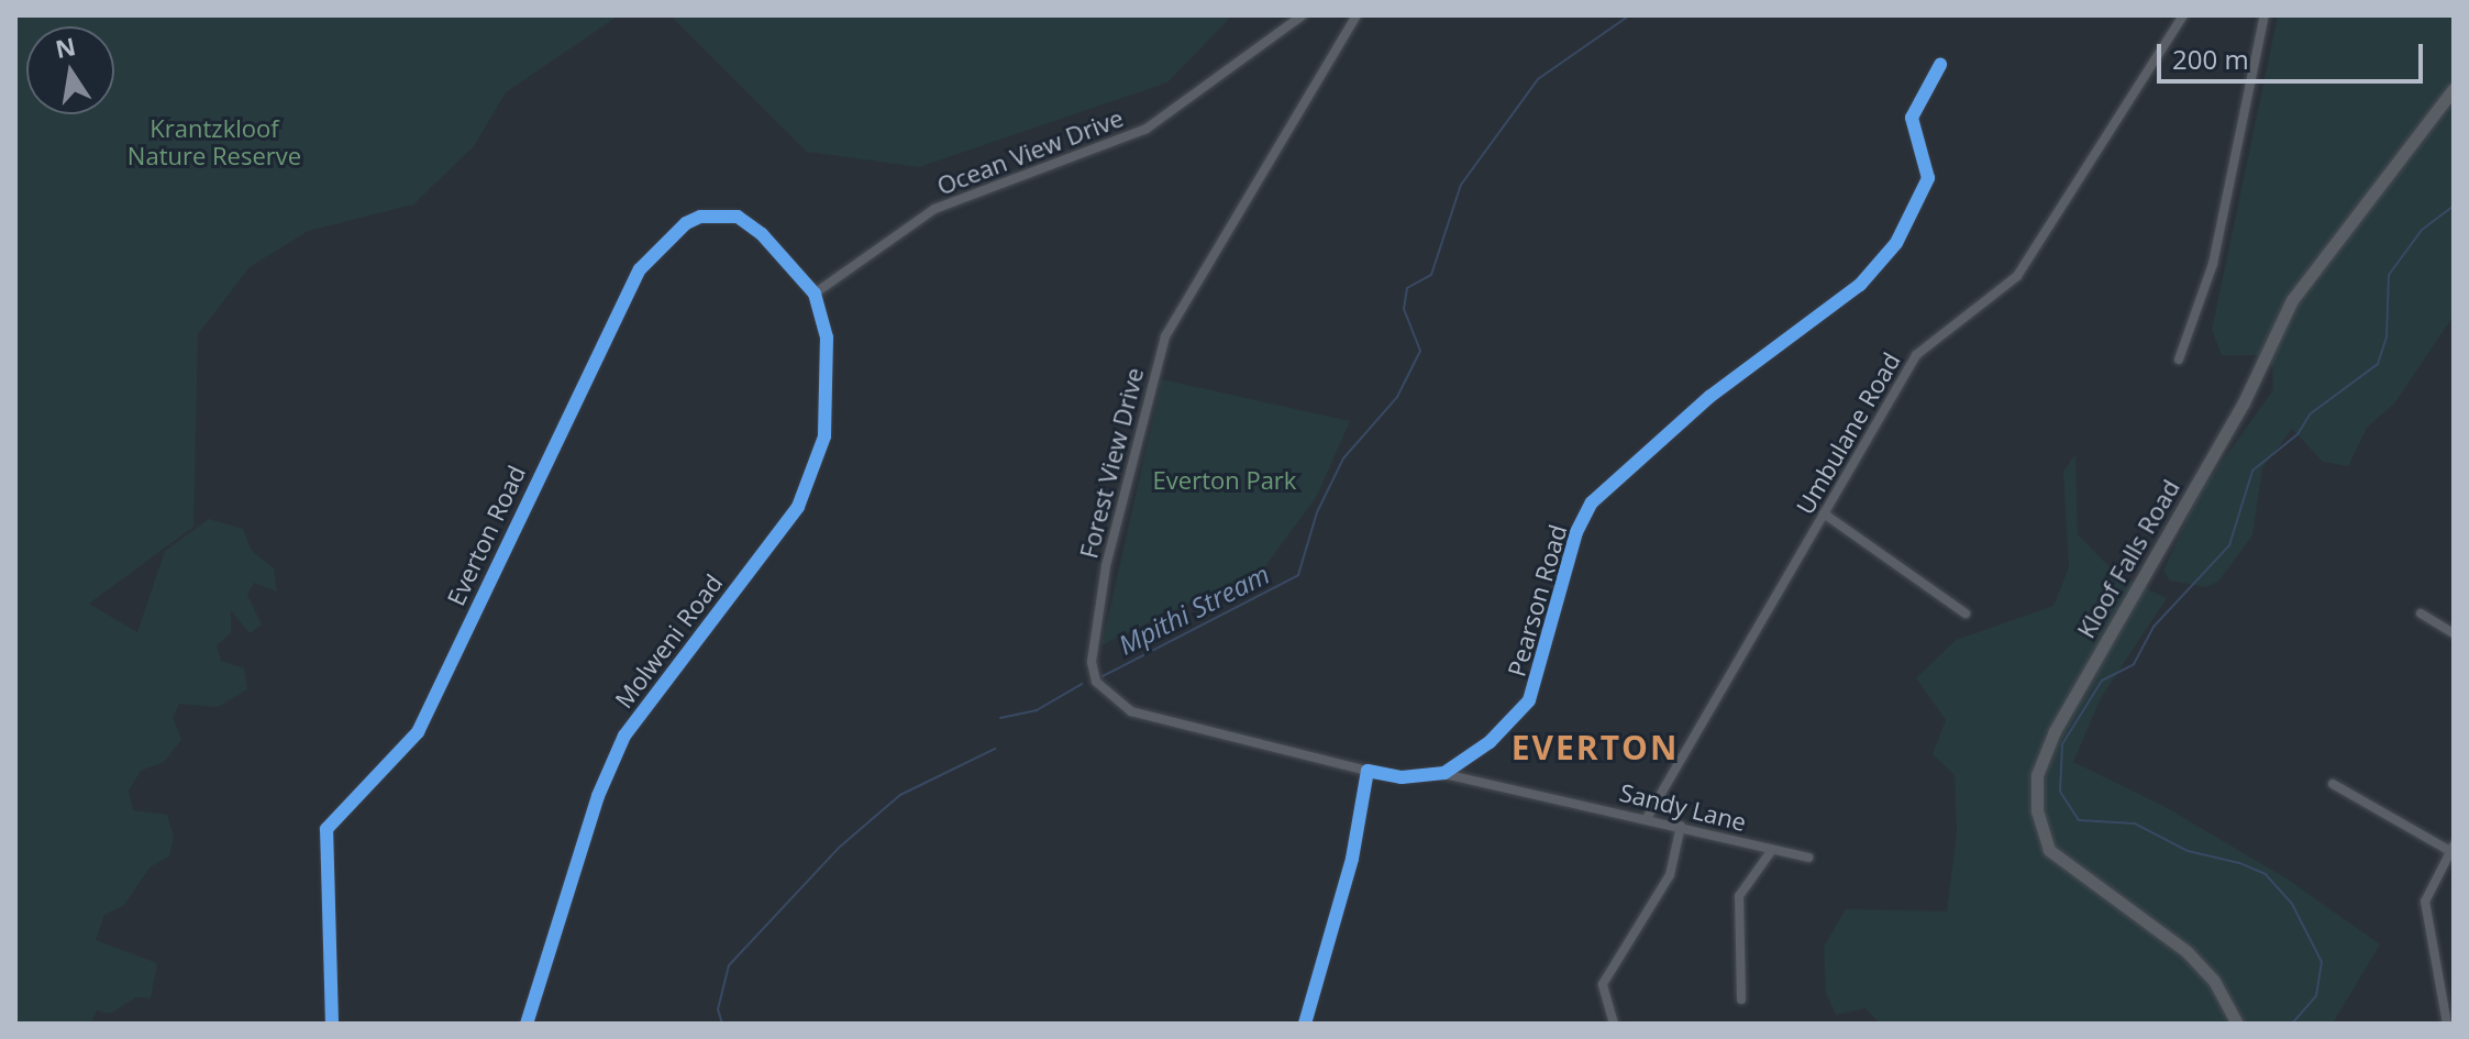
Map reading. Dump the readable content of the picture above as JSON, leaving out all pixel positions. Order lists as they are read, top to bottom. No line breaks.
{"streets":{"main road":["Kloof Falls Road"],"street":["Ocean View Drive","Umbulane Road","Forest View Drive","Everton Road","Pearson Road","Molweni Road","Sandy Lane"]},"crossings":[["Ocean View Drive","Everton Road"],["Ocean View Drive","Molweni Road"],["Umbulane Road","Sandy Lane"],["Forest View Drive","Pearson Road"],["Everton Road","Molweni Road"],["Pearson Road","Sandy Lane"]],"districts":["EVERTON"],"water":["Mpithi Stream"],"parks":["Krantzkloof Nature Reserve","Everton Park"],"scale_bar":"200 m","north":"top"}
